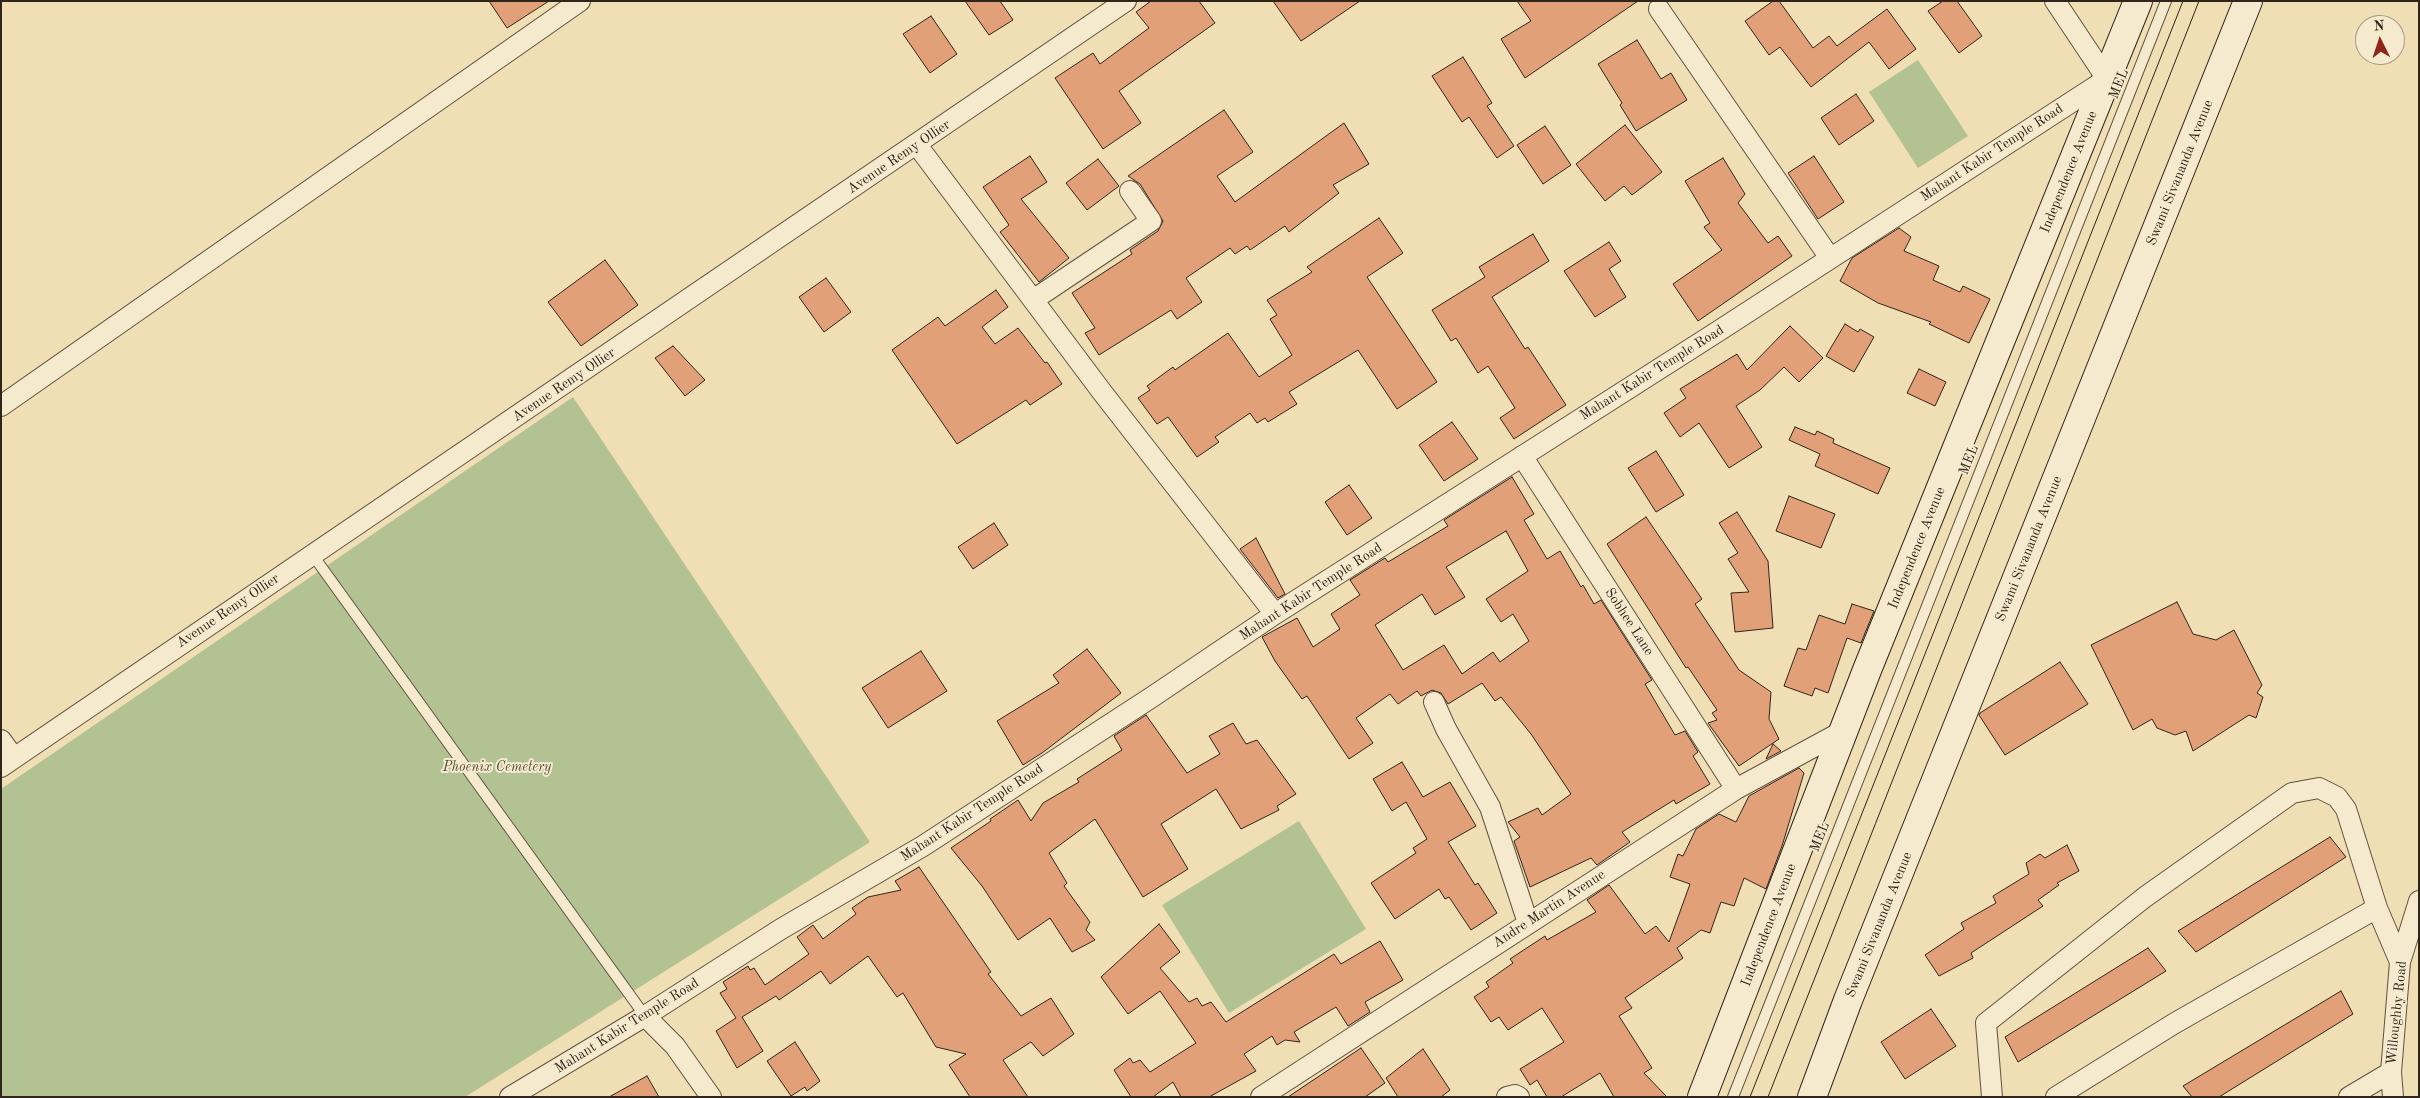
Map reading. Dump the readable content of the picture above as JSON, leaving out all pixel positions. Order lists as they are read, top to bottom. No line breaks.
{"streets":{"street":["Mahant Kabir Temple Road","Avenue Remy Ollier","Independence Avenue","Swami Sivananda Avenue","Sobhee Lane","Andre Martin Avenue","Willoughby Road"],"lane":["MEL"]},"crossings":[["Mahant Kabir Temple Road","Independence Avenue"],["Mahant Kabir Temple Road","Sobhee Lane"],["Independence Avenue","Andre Martin Avenue"],["Sobhee Lane","Andre Martin Avenue"]],"parks":["Phoenix Cemetery"],"north":"top"}
